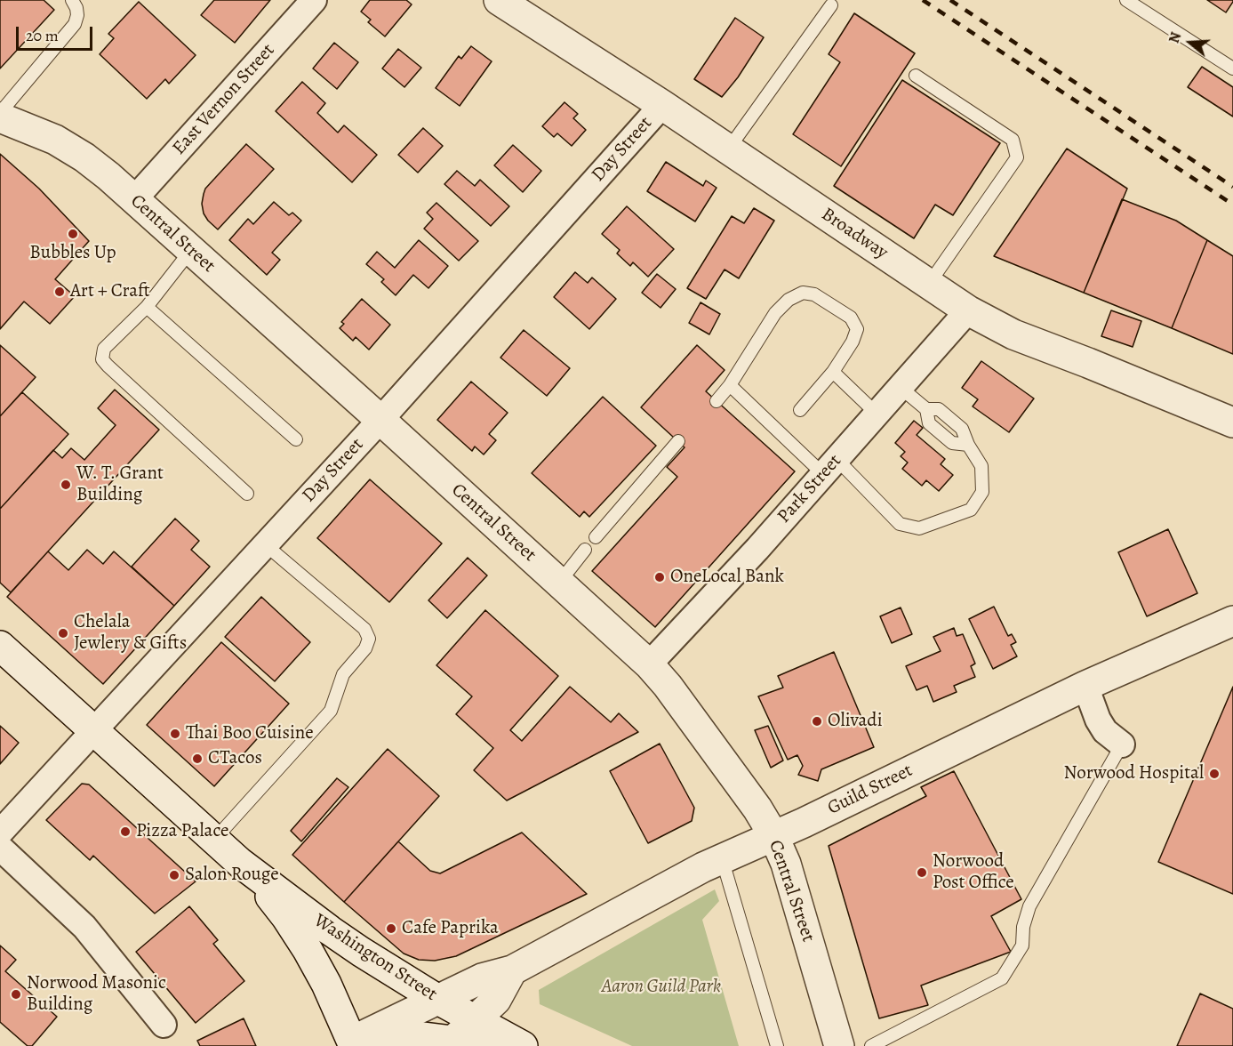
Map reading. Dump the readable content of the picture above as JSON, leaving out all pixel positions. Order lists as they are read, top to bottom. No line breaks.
{"streets":{"street":["East Vernon Street","Day Street","Central Street","Broadway","Park Street","Guild Street","Washington Street"]},"crossings":[["East Vernon Street","Central Street"],["Day Street","Central Street"],["Day Street","Broadway"],["Day Street","Washington Street"],["Central Street","Park Street"],["Central Street","Guild Street"],["Broadway","Park Street"],["Guild Street","Washington Street"]],"parks":["Aaron Guild Park"],"places":["Bubbles Up","Art + Craft","W. T. Grant Building","OneLocal Bank","Chelala Jewlery & Gifts","Olivadi","Thai Boo Cuisine","CTacos","Norwood Hospital","Pizza Palace","Norwood Post Office","Salon Rouge","Cafe Paprika","Norwood Masonic Building"],"scale_bar":"20 m","north":"left"}
